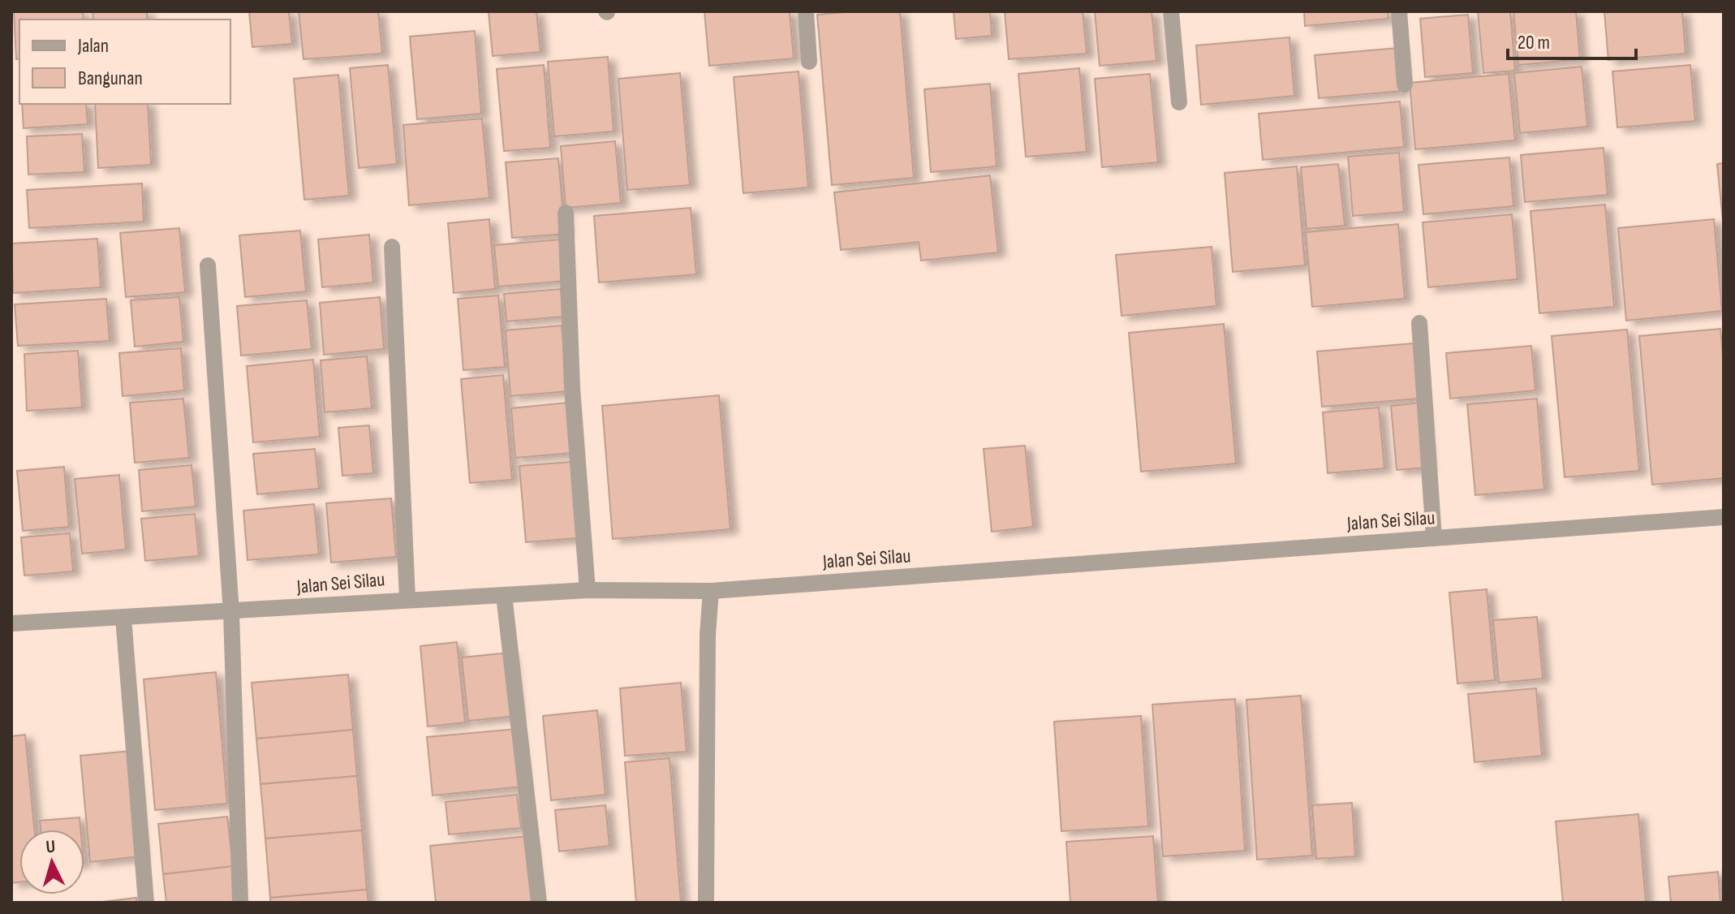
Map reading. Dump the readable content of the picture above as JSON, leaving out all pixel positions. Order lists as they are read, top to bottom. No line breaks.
{"streets":{"street":["Jalan Sei Silau"]},"legend":["Jalan","Bangunan"],"scale_bar":"20 m","north":"top"}
